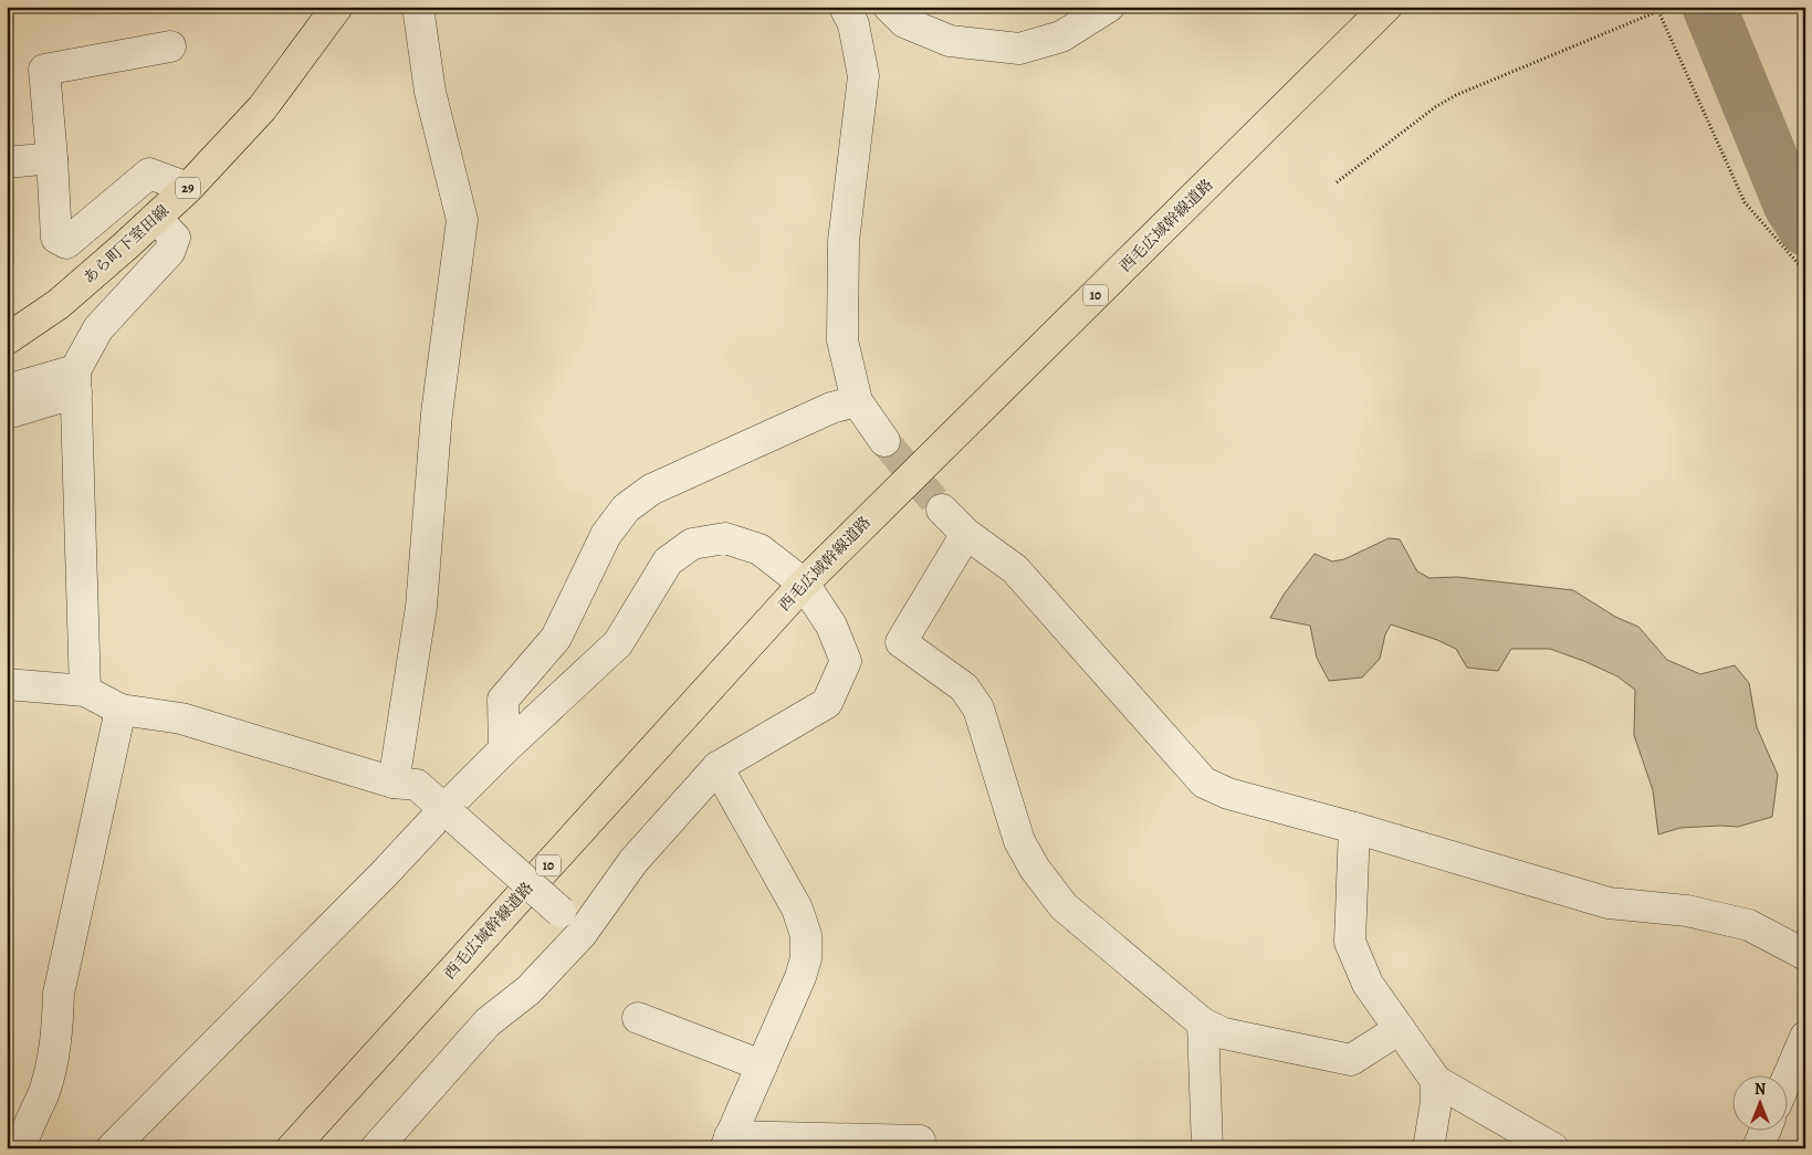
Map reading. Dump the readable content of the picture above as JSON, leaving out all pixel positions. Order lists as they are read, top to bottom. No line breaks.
{"streets":{"main road":["29","西毛広域幹線道路","あら町下室田線","10"]},"north":"top"}
